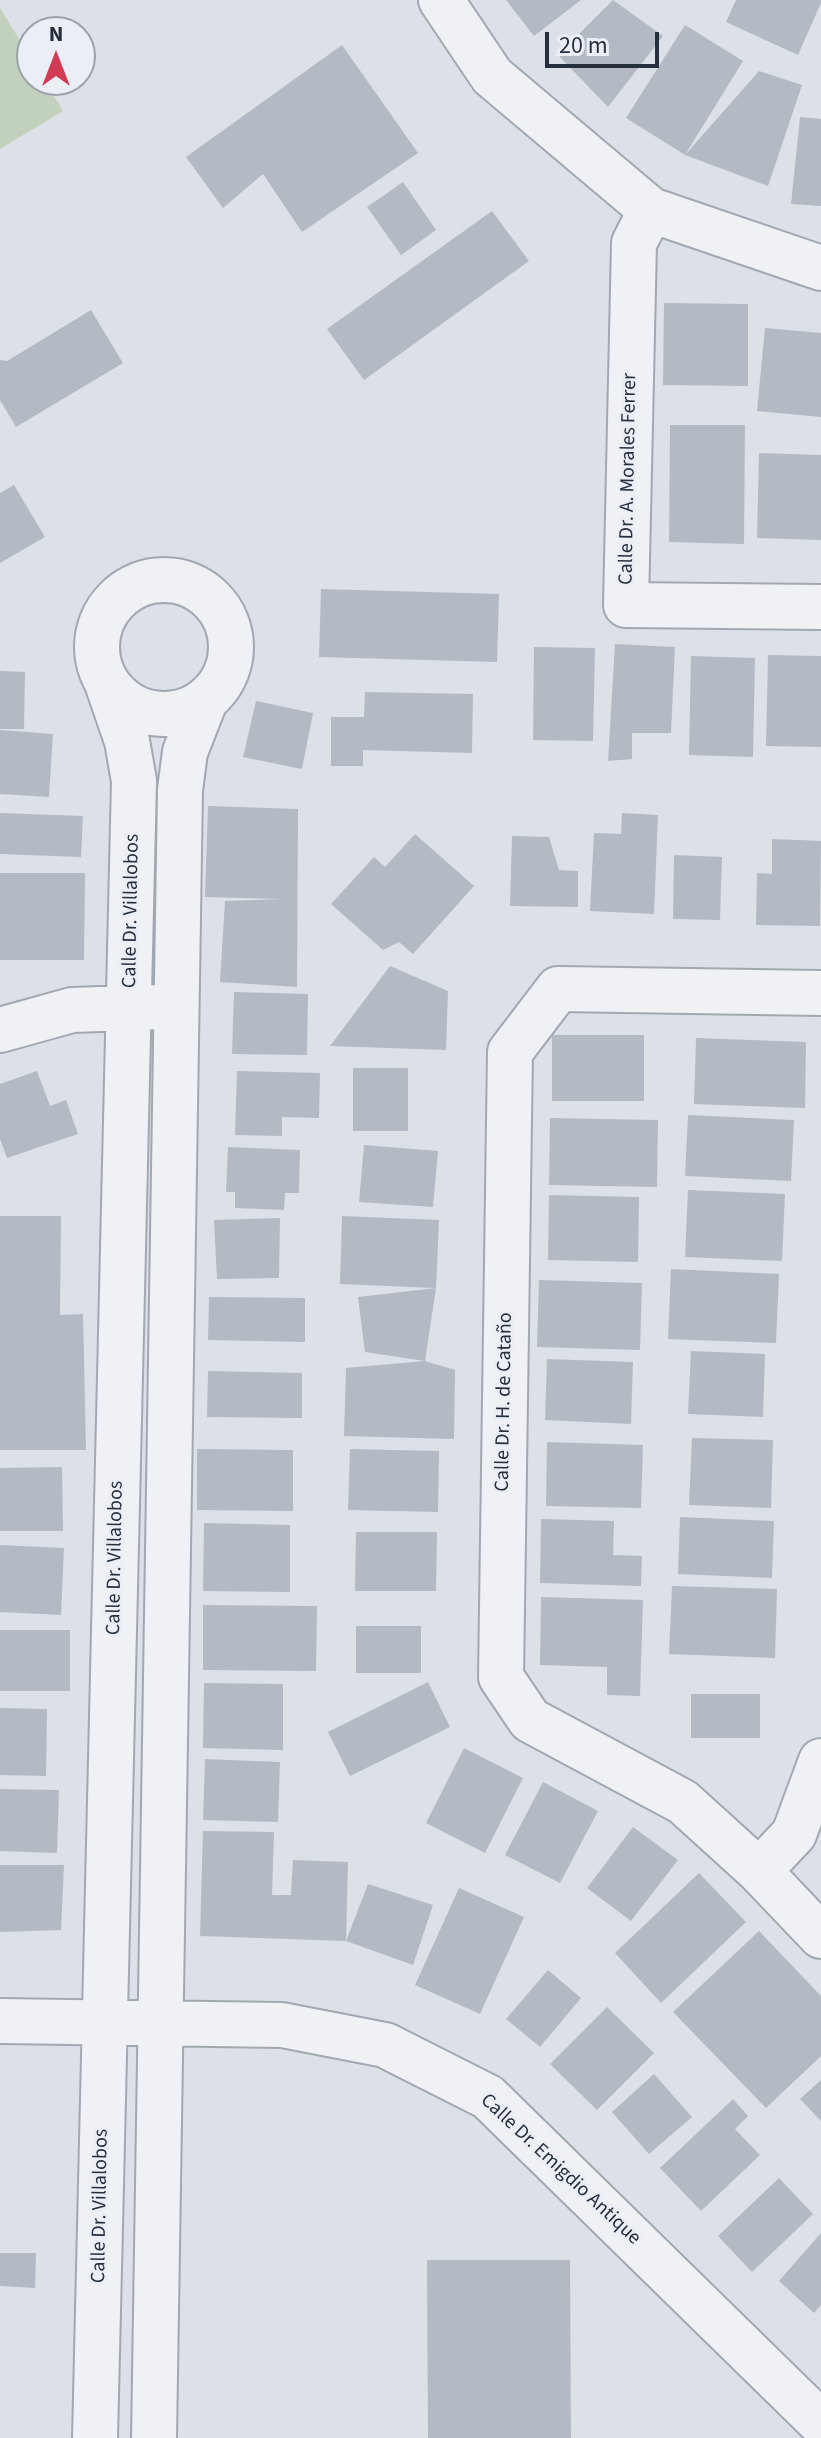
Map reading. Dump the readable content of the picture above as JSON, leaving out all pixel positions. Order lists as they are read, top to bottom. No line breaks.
{"streets":{"street":["Calle Dr. A. Morales Ferrer","Calle Dr. Villalobos","Calle Dr. H. de Cataño","Calle Dr. Emigdio Antique"]},"crossings":[["Calle Dr. Villalobos","Calle Dr. Emigdio Antique"]],"scale_bar":"20 m","north":"top"}
